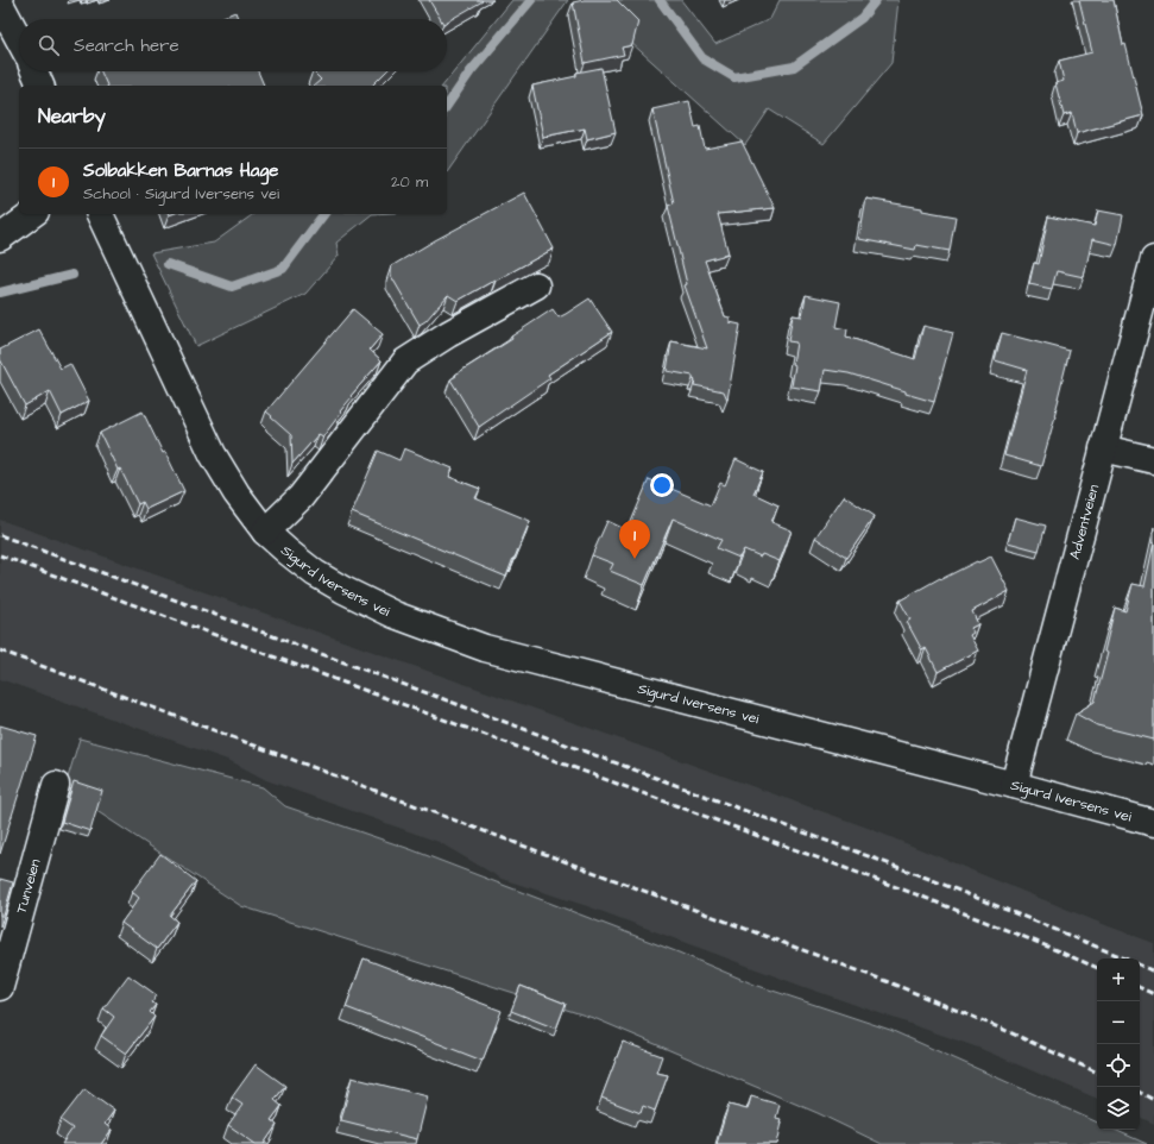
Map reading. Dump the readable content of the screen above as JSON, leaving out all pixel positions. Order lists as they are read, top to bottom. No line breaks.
{"streets":{"street":["Adventveien","Sigurd Iversens vei","Tunveien"]},"crossings":[["Adventveien","Sigurd Iversens vei"]],"page":{"search":"Search here","heading":"Nearby","list":[{"mark":"1","name":"Solbakken Barnas Hage","note":"School · Sigurd Iversens vei","value":"20 m"}],"pins":"1","map_buttons":["+","−"]}}
